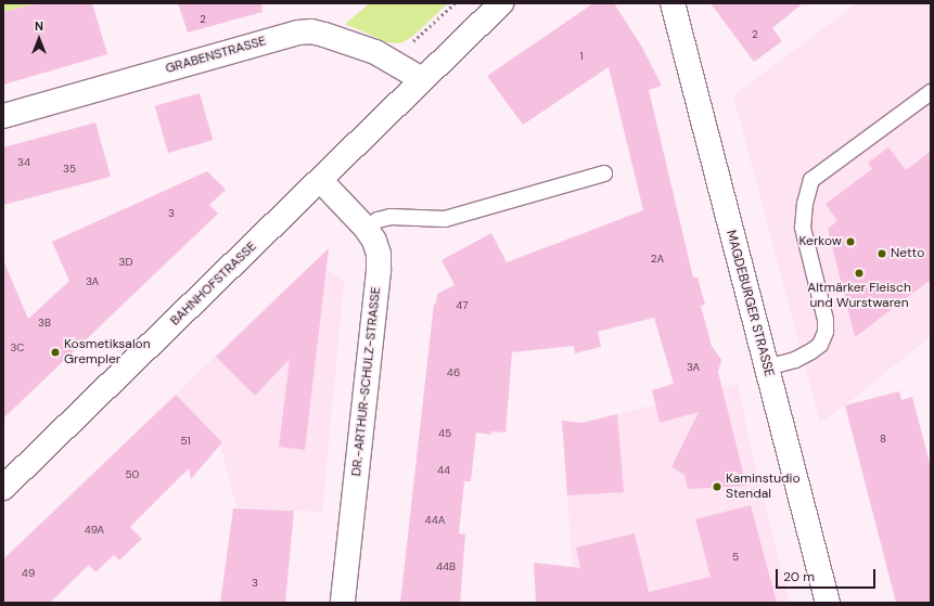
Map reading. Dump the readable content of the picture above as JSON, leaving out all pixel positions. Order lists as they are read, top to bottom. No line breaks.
{"streets":{"street":["GRABENSTRASSE","BAHNHOFSTRASSE","MAGDEBURGER STRASSE","DR.-ARTHUR-SCHULZ-STRASSE"]},"crossings":[["GRABENSTRASSE","BAHNHOFSTRASSE"],["BAHNHOFSTRASSE","DR.-ARTHUR-SCHULZ-STRASSE"]],"places":["Kerkow","Netto","Altmärker Fleisch und Wurstwaren","Kosmetiksalon Grempler","Kaminstudio Stendal"],"house_numbers":["2","2","1","34","35","3","2A","3D","3A","47","3B","3C","3A","46","45","8","51","44","50","44A","49A","5","44B","49","3"],"scale_bar":"20 m","north":"top"}
